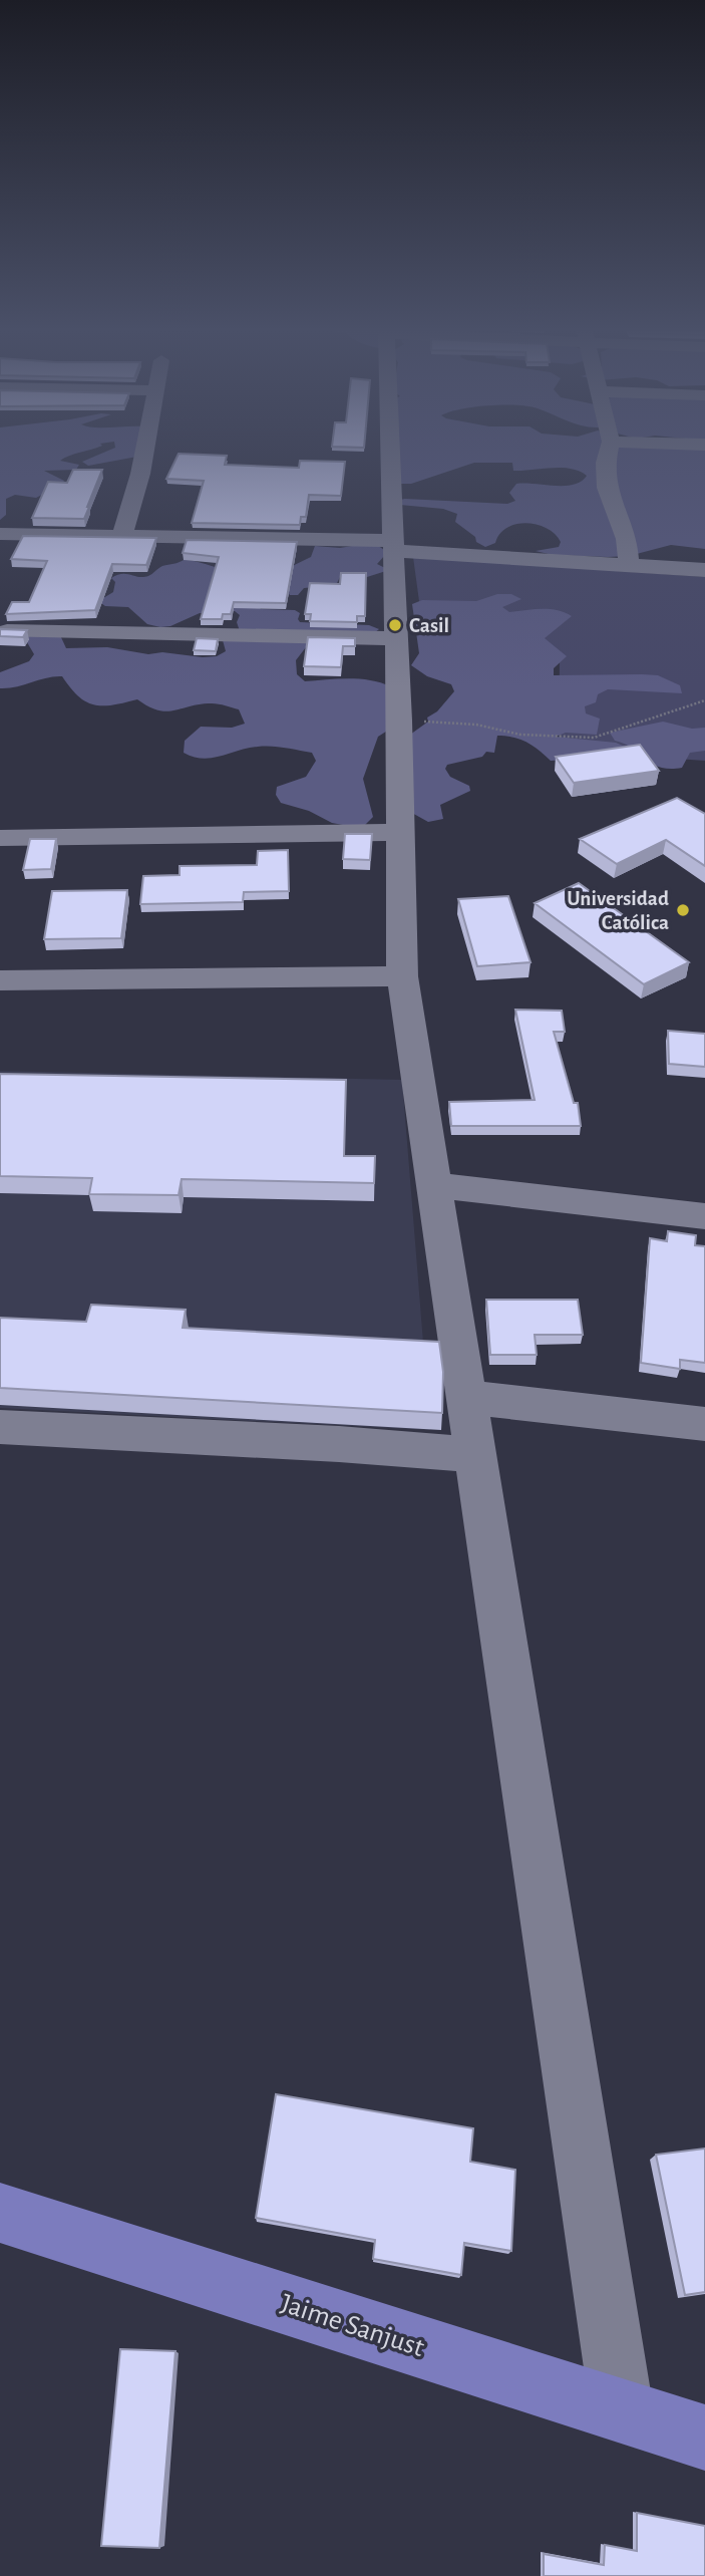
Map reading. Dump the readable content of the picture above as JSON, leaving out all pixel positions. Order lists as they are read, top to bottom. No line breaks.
{"streets":{"main road":["Jaime Sanjust"]},"places":["Casil","Universidad Católica"]}
